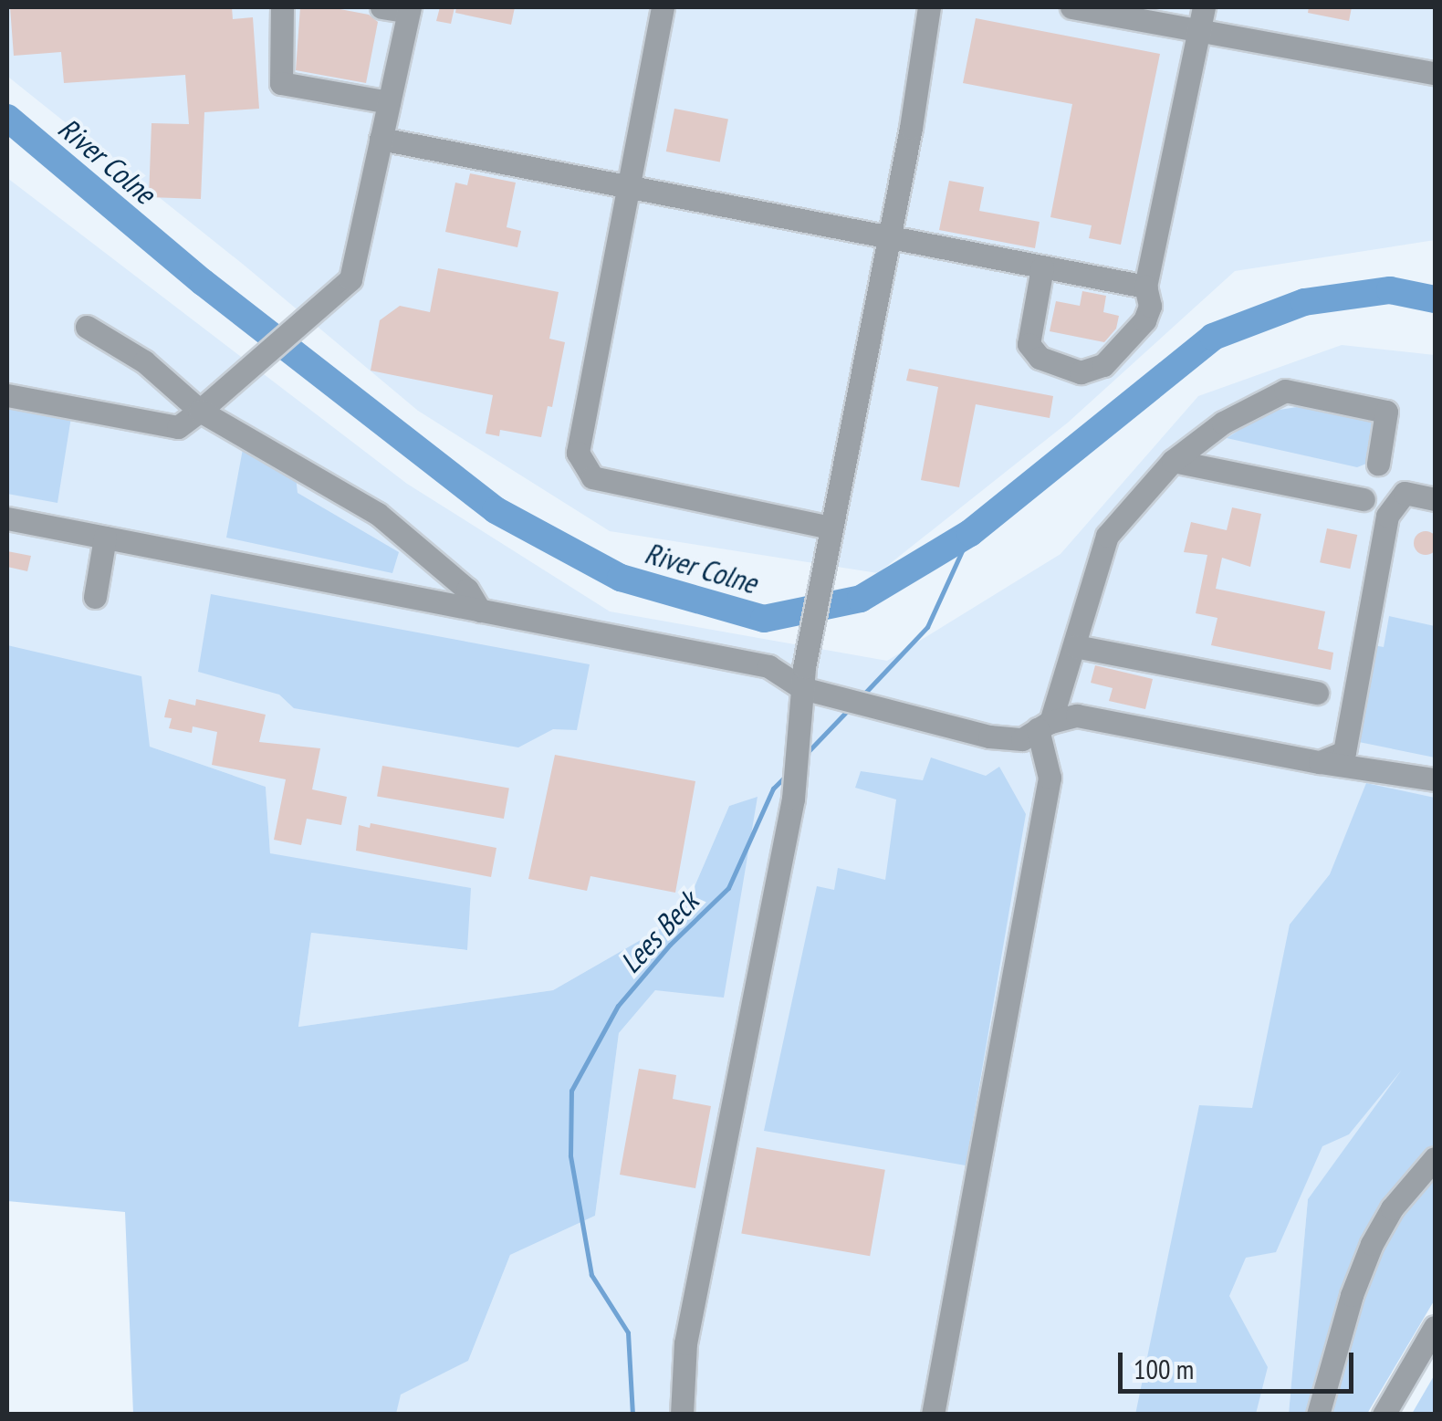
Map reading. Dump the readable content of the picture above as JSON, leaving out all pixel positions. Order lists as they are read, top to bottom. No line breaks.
{"water":["River Colne","Lees Beck"],"scale_bar":"100 m"}
